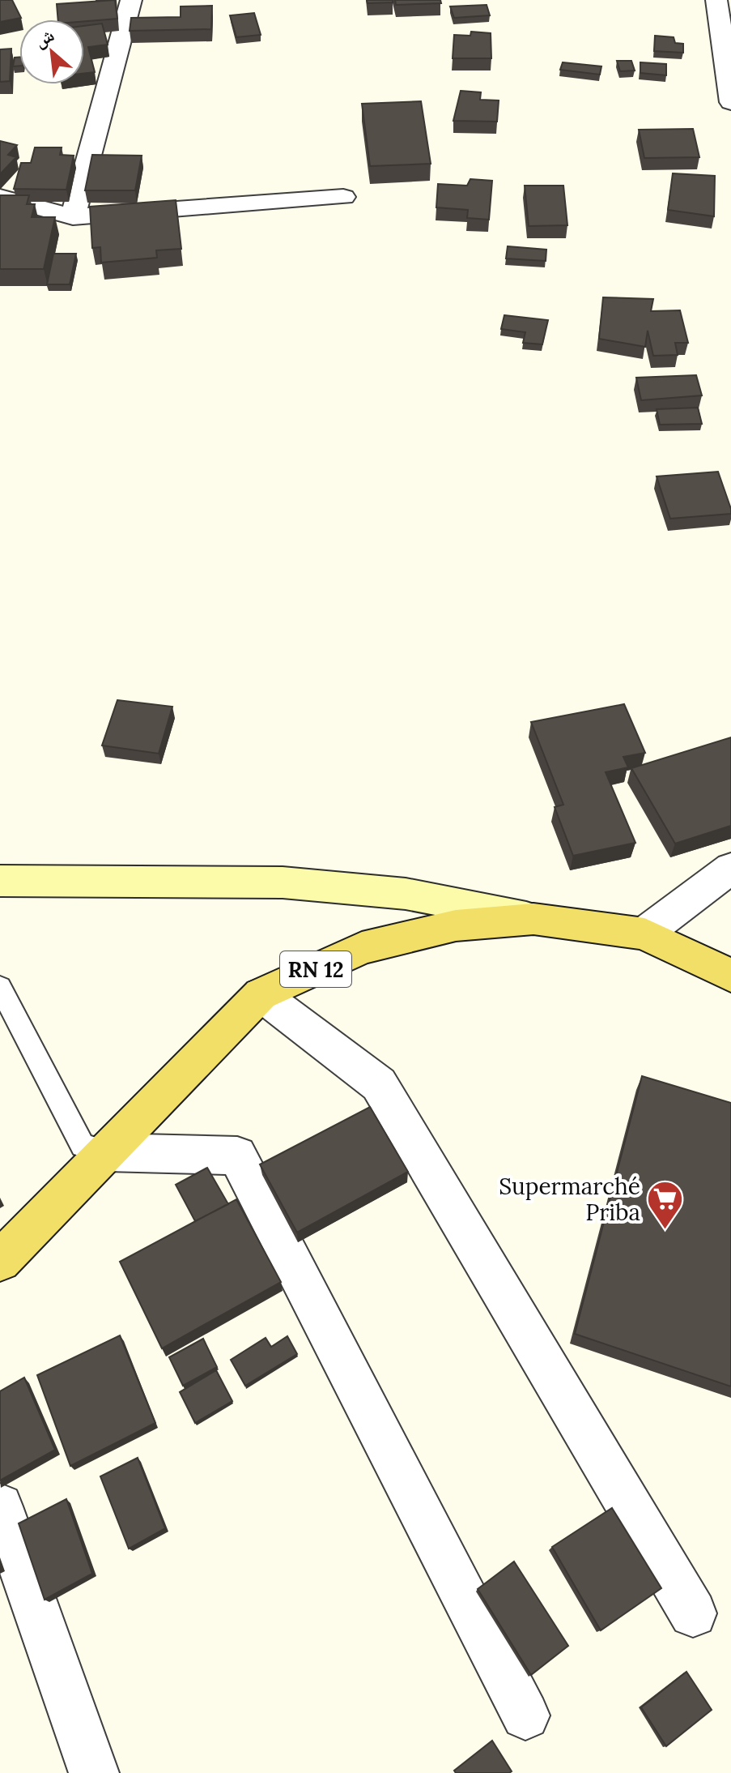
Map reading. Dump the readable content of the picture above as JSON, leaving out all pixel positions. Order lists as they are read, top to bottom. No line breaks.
{"streets":{"main road":["RN 12"]},"places":{"supermarket":["Supermarché Priba"]},"north":"top left"}
